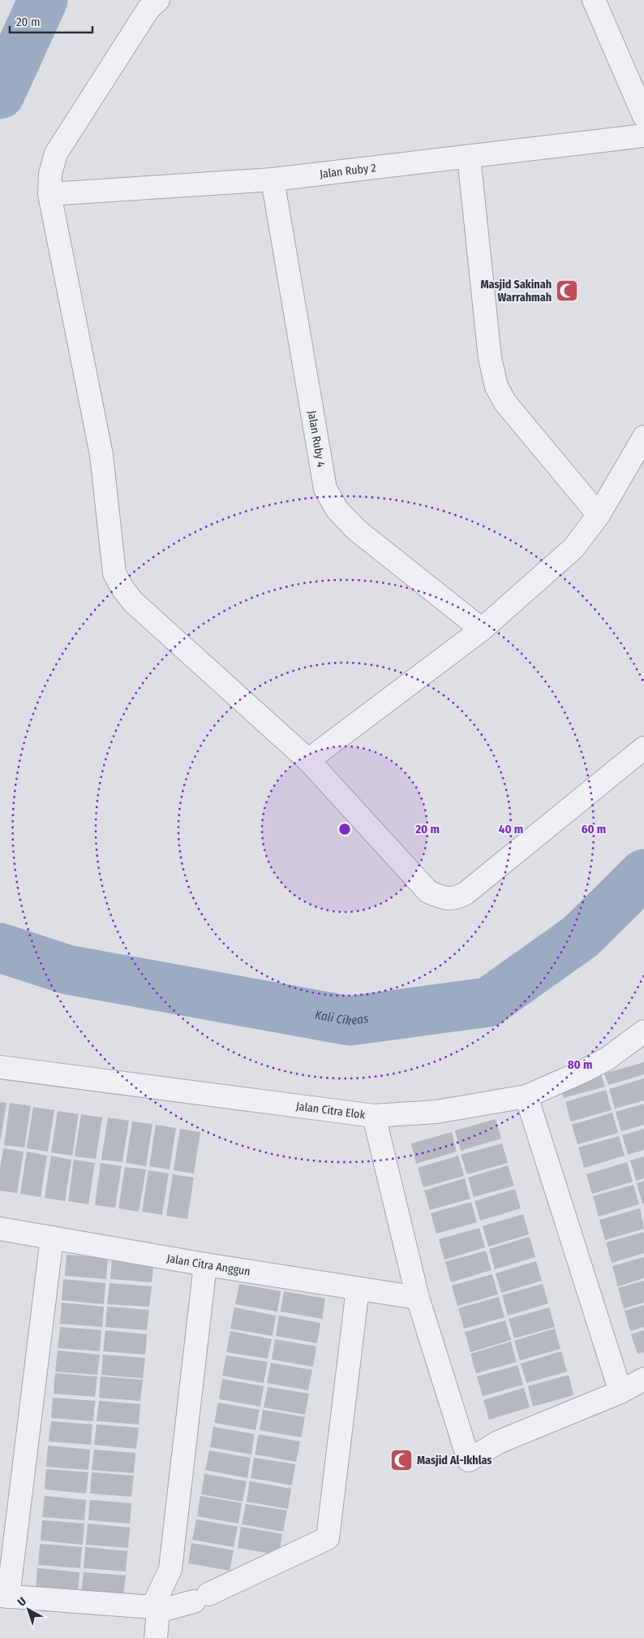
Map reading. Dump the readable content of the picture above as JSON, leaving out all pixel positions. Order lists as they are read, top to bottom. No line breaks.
{"streets":{"street":["Jalan Ruby 2","Jalan Ruby 4","Jalan Citra Elok","Jalan Citra Anggun"]},"crossings":[["Jalan Ruby 2","Jalan Ruby 4"]],"water":["Kali Cikeas"],"places":{"mosque":["Masjid Sakinah Warrahmah","Masjid Al-Ikhlas"]},"scale_bar":"20 m","north":"top left","rings":["20 m","40 m","60 m","80 m"]}
